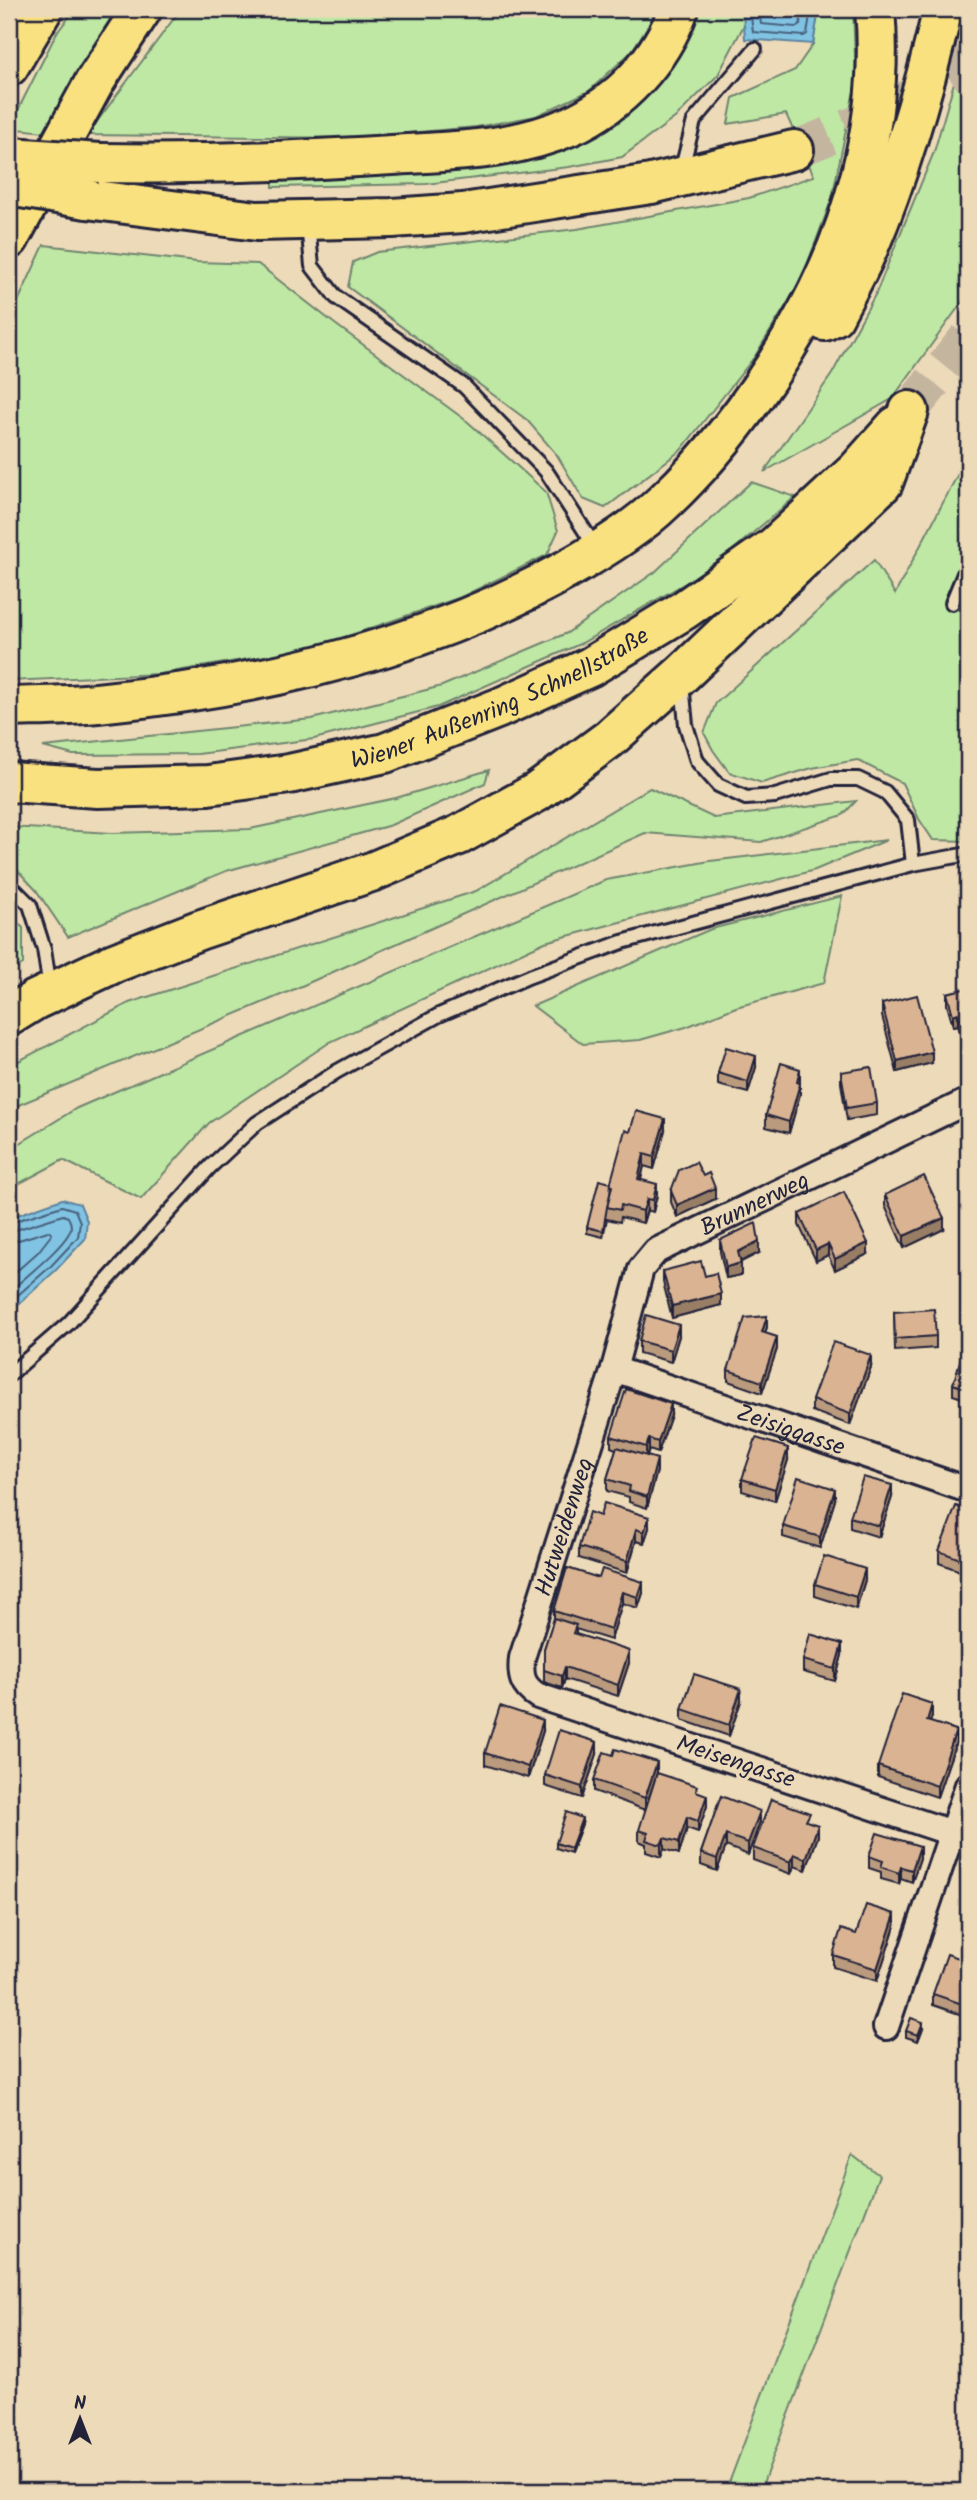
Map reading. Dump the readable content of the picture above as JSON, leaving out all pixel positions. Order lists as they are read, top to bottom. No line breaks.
{"streets":{"highway":["Wiener Außenring Schnellstraße"],"street":["Brunnerweg","Zeisiggasse","Hutweidenweg","Meisengasse"]},"crossings":[["Brunnerweg","Zeisiggasse"],["Brunnerweg","Hutweidenweg"],["Zeisiggasse","Hutweidenweg"],["Hutweidenweg","Meisengasse"]],"north":"top"}
